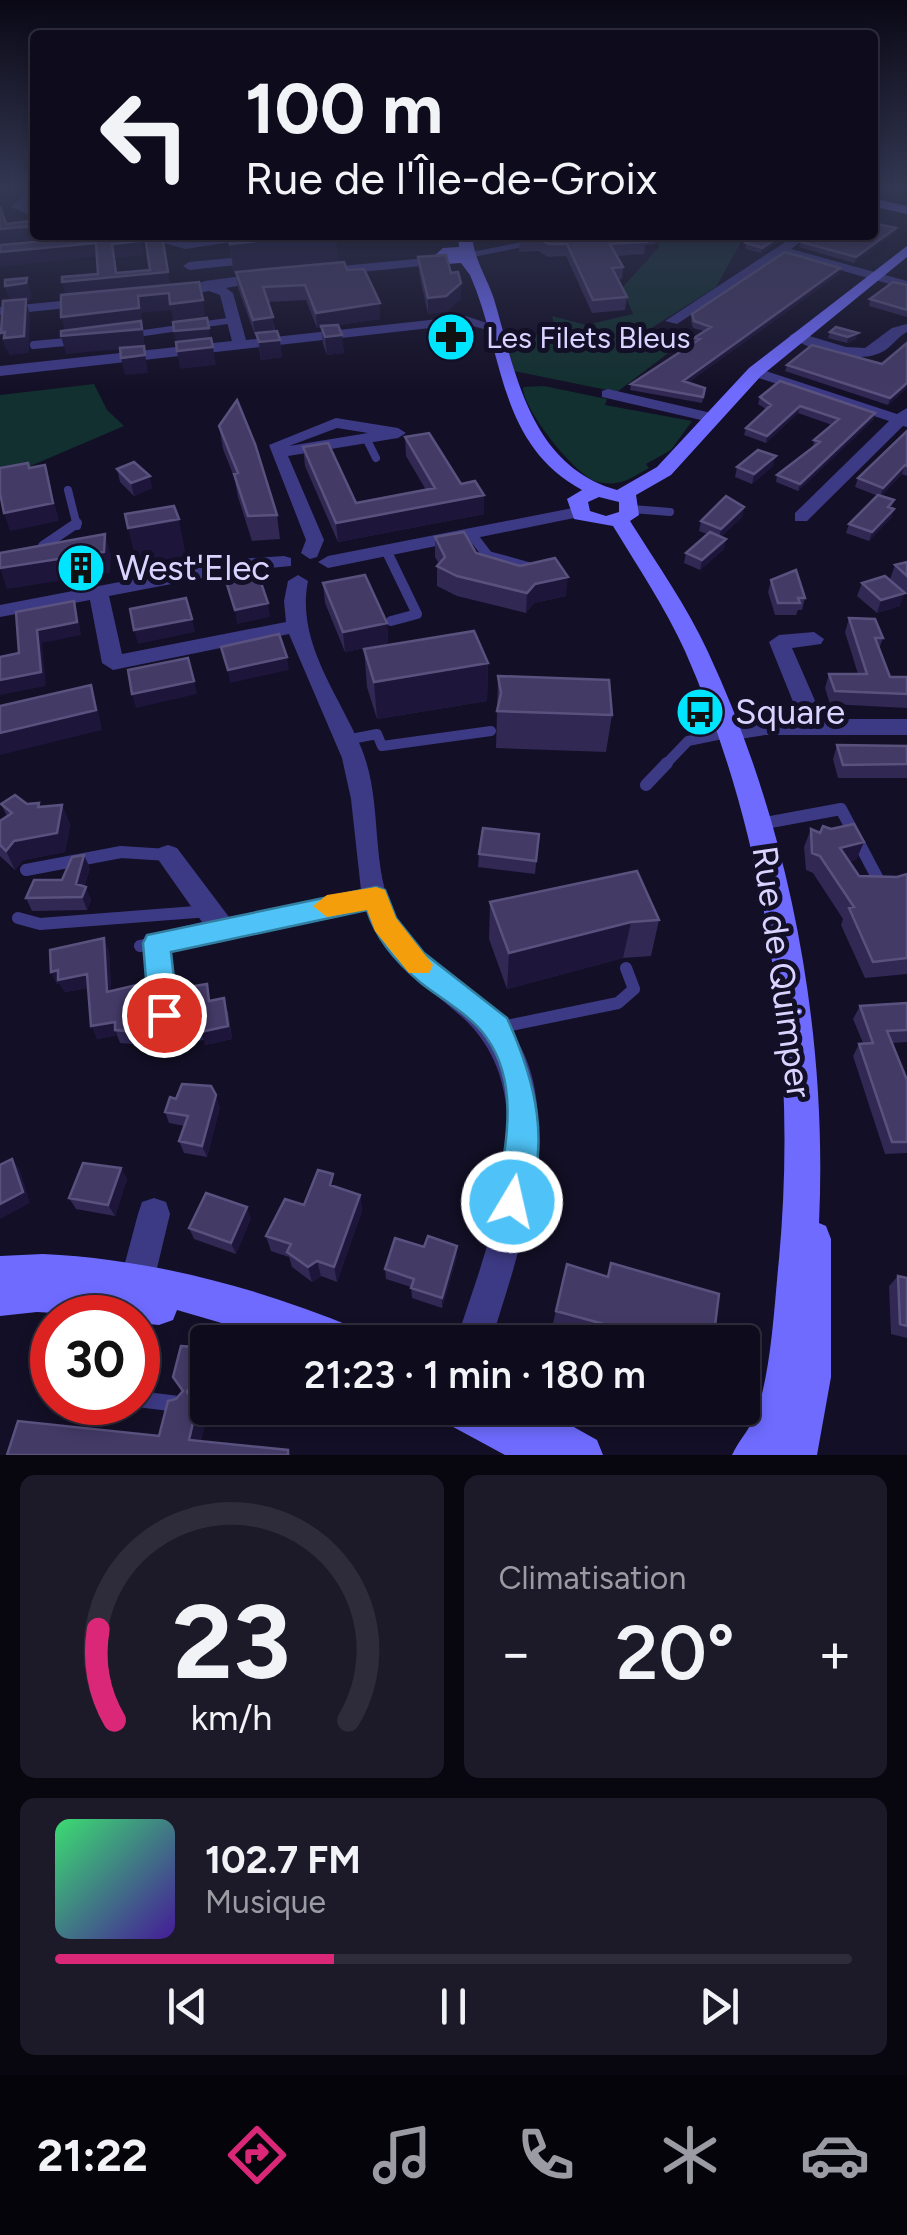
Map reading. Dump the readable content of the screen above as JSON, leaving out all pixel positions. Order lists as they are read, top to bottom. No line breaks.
{"streets":{"main road":["Rue de Quimper"]},"places":{"pharmacy":["Les Filets Bleus"],"building":["West'Elec"],"bus stop":["Square"]},"page":{"turn":["100 m","Rue de l'Île-de-Groix"],"limit":"30","trip":"21:23 · 1 min · 180 m","tile":"Climatisation","heat":["−","20°","+"],"song":["102.7 FM","Musique"],"tabs":"21:22","gauge":["23","km/h"]}}
